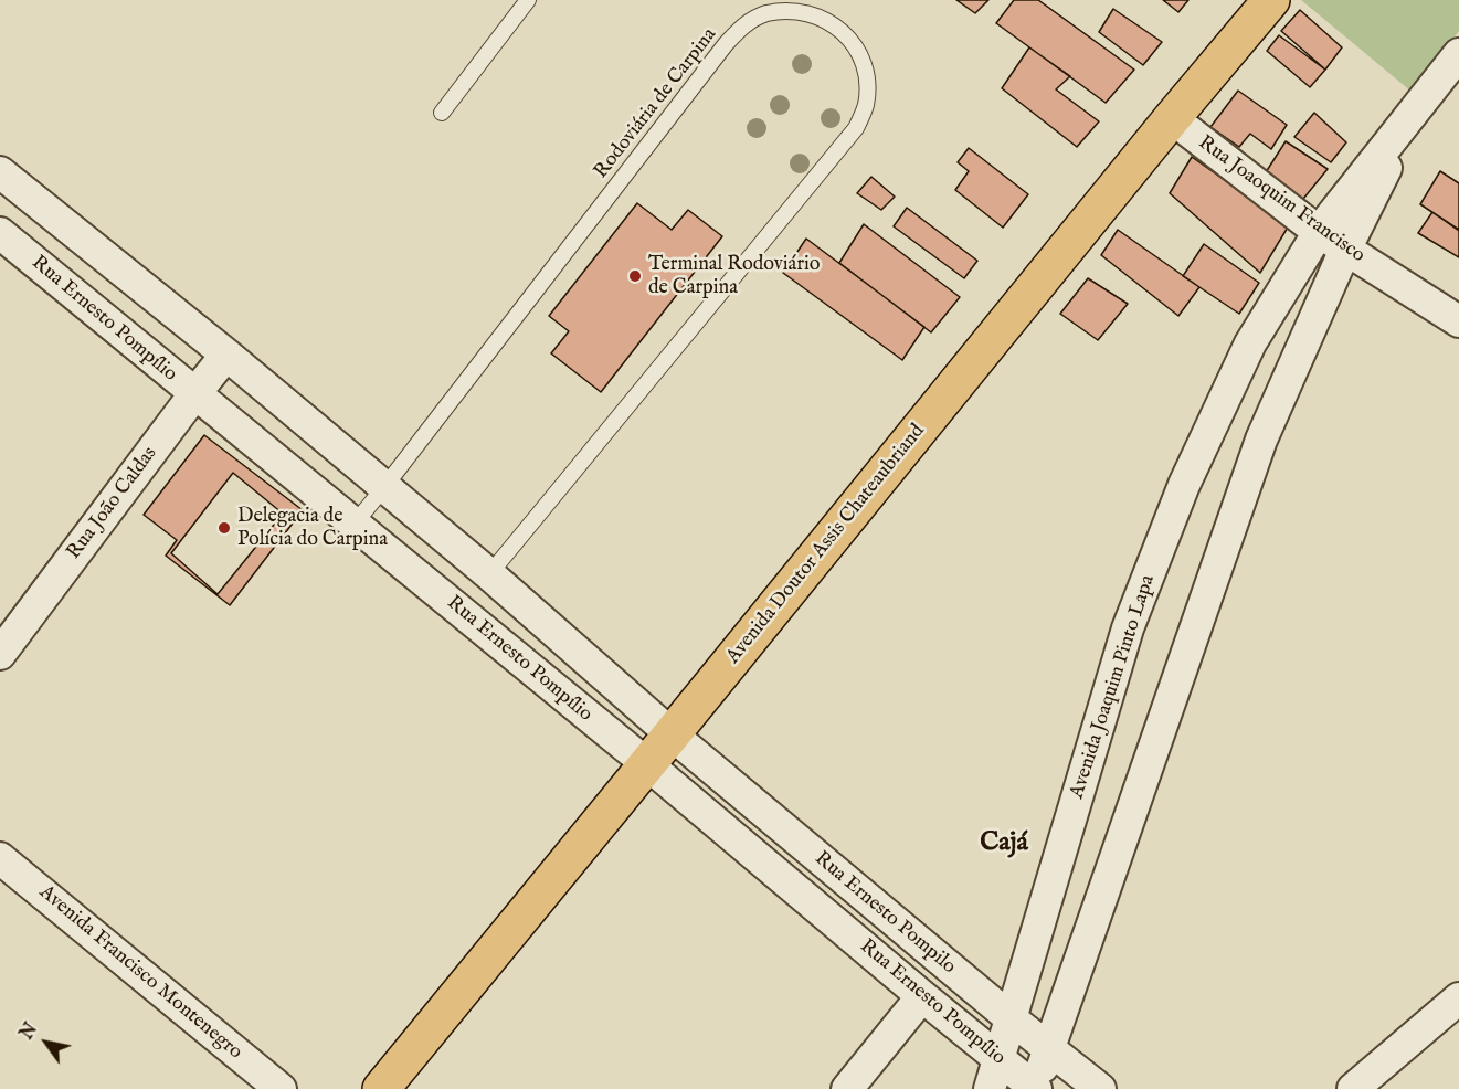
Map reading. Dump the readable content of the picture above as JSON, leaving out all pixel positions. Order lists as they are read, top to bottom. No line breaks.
{"streets":{"main road":["Avenida Doutor Assis Chateaubriand"],"street":["Rua Joaoquim Francisco","Rua Ernesto Pompílio","Rua João Caldas","Avenida Joaquim Pinto Lapa","Rua Ernesto Pompilo","Avenida Francisco Montenegro"],"lane":["Rodoviária de Carpina"]},"crossings":[["Rodoviária de Carpina","Rua Ernesto Pompílio"],["Rua Joaoquim Francisco","Avenida Doutor Assis Chateaubriand"],["Rua Joaoquim Francisco","Avenida Joaquim Pinto Lapa"],["Rua Ernesto Pompílio","Rua João Caldas"],["Rua Ernesto Pompílio","Avenida Doutor Assis Chateaubriand"],["Rua Ernesto Pompílio","Avenida Joaquim Pinto Lapa"],["Avenida Doutor Assis Chateaubriand","Rua Ernesto Pompilo"],["Avenida Joaquim Pinto Lapa","Rua Ernesto Pompilo"]],"districts":["Cajá"],"places":["Terminal Rodoviário de Carpina","Delegacia de Polícia do Carpina"],"north":"top left"}
